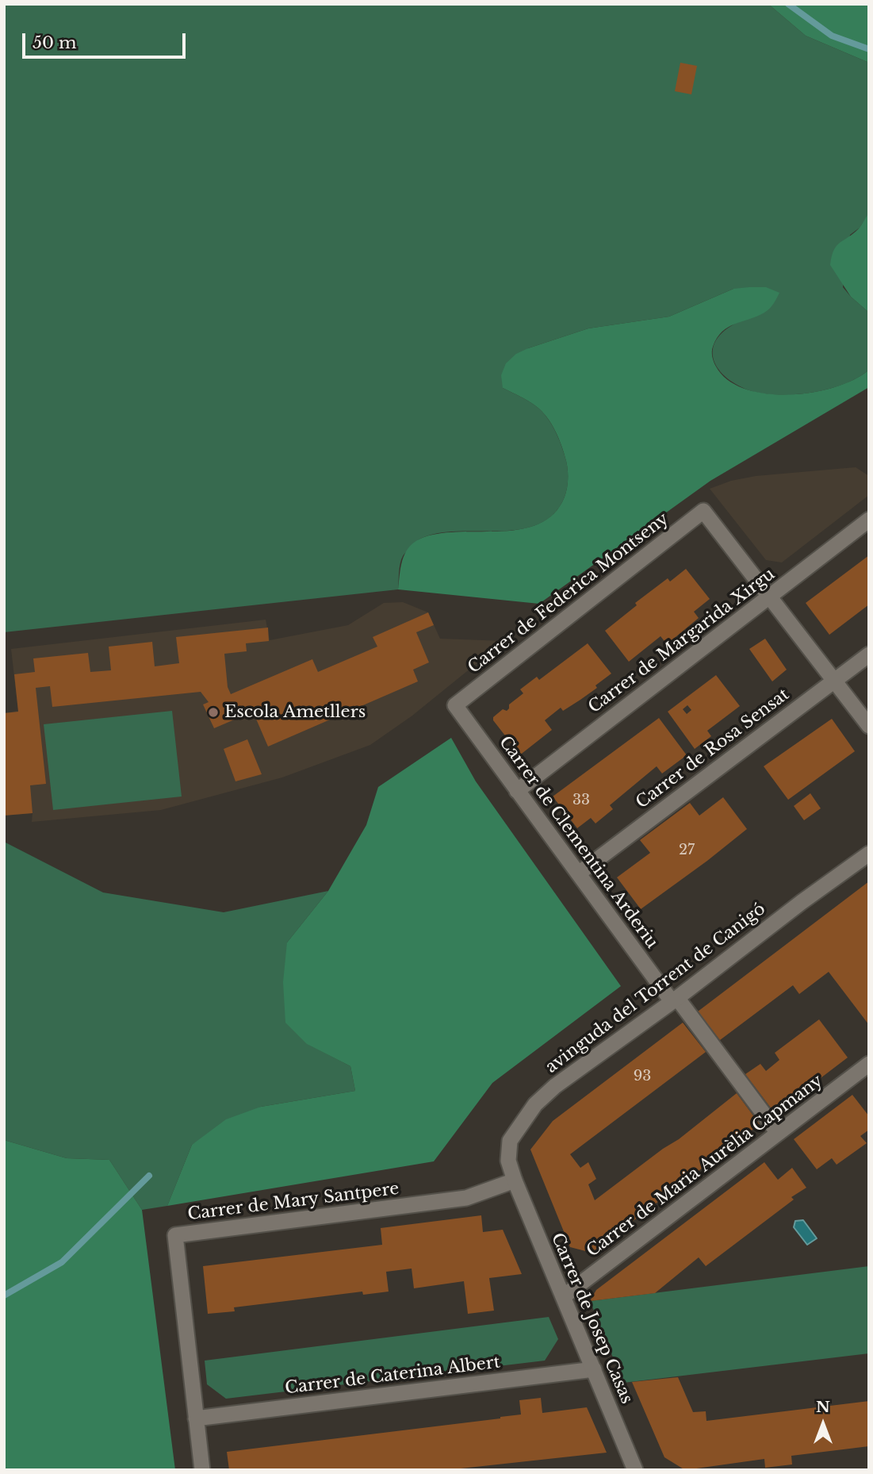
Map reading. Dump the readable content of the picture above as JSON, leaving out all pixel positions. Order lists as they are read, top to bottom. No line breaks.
{"streets":{"street":["Carrer de Federica Montseny","Carrer de Margarida Xirgu","Carrer de Rosa Sensat","Carrer de Clementina Arderiu","avinguda del Torrent de Canigó","Carrer de Maria Aurèlia Capmany","Carrer de Mary Santpere","Carrer de Josep Casas","Carrer de Caterina Albert"]},"crossings":[["Carrer de Federica Montseny","Carrer de Margarida Xirgu"],["Carrer de Federica Montseny","Carrer de Clementina Arderiu"],["Carrer de Margarida Xirgu","Carrer de Clementina Arderiu"],["Carrer de Rosa Sensat","Carrer de Clementina Arderiu"],["Carrer de Clementina Arderiu","avinguda del Torrent de Canigó"],["Carrer de Clementina Arderiu","Carrer de Maria Aurèlia Capmany"],["avinguda del Torrent de Canigó","Carrer de Mary Santpere"],["avinguda del Torrent de Canigó","Carrer de Josep Casas"],["Carrer de Maria Aurèlia Capmany","Carrer de Josep Casas"],["Carrer de Mary Santpere","Carrer de Josep Casas"],["Carrer de Mary Santpere","Carrer de Caterina Albert"],["Carrer de Josep Casas","Carrer de Caterina Albert"]],"places":["Escola Ametllers"],"house_numbers":["33","27","93"],"scale_bar":"50 m","north":"top"}
